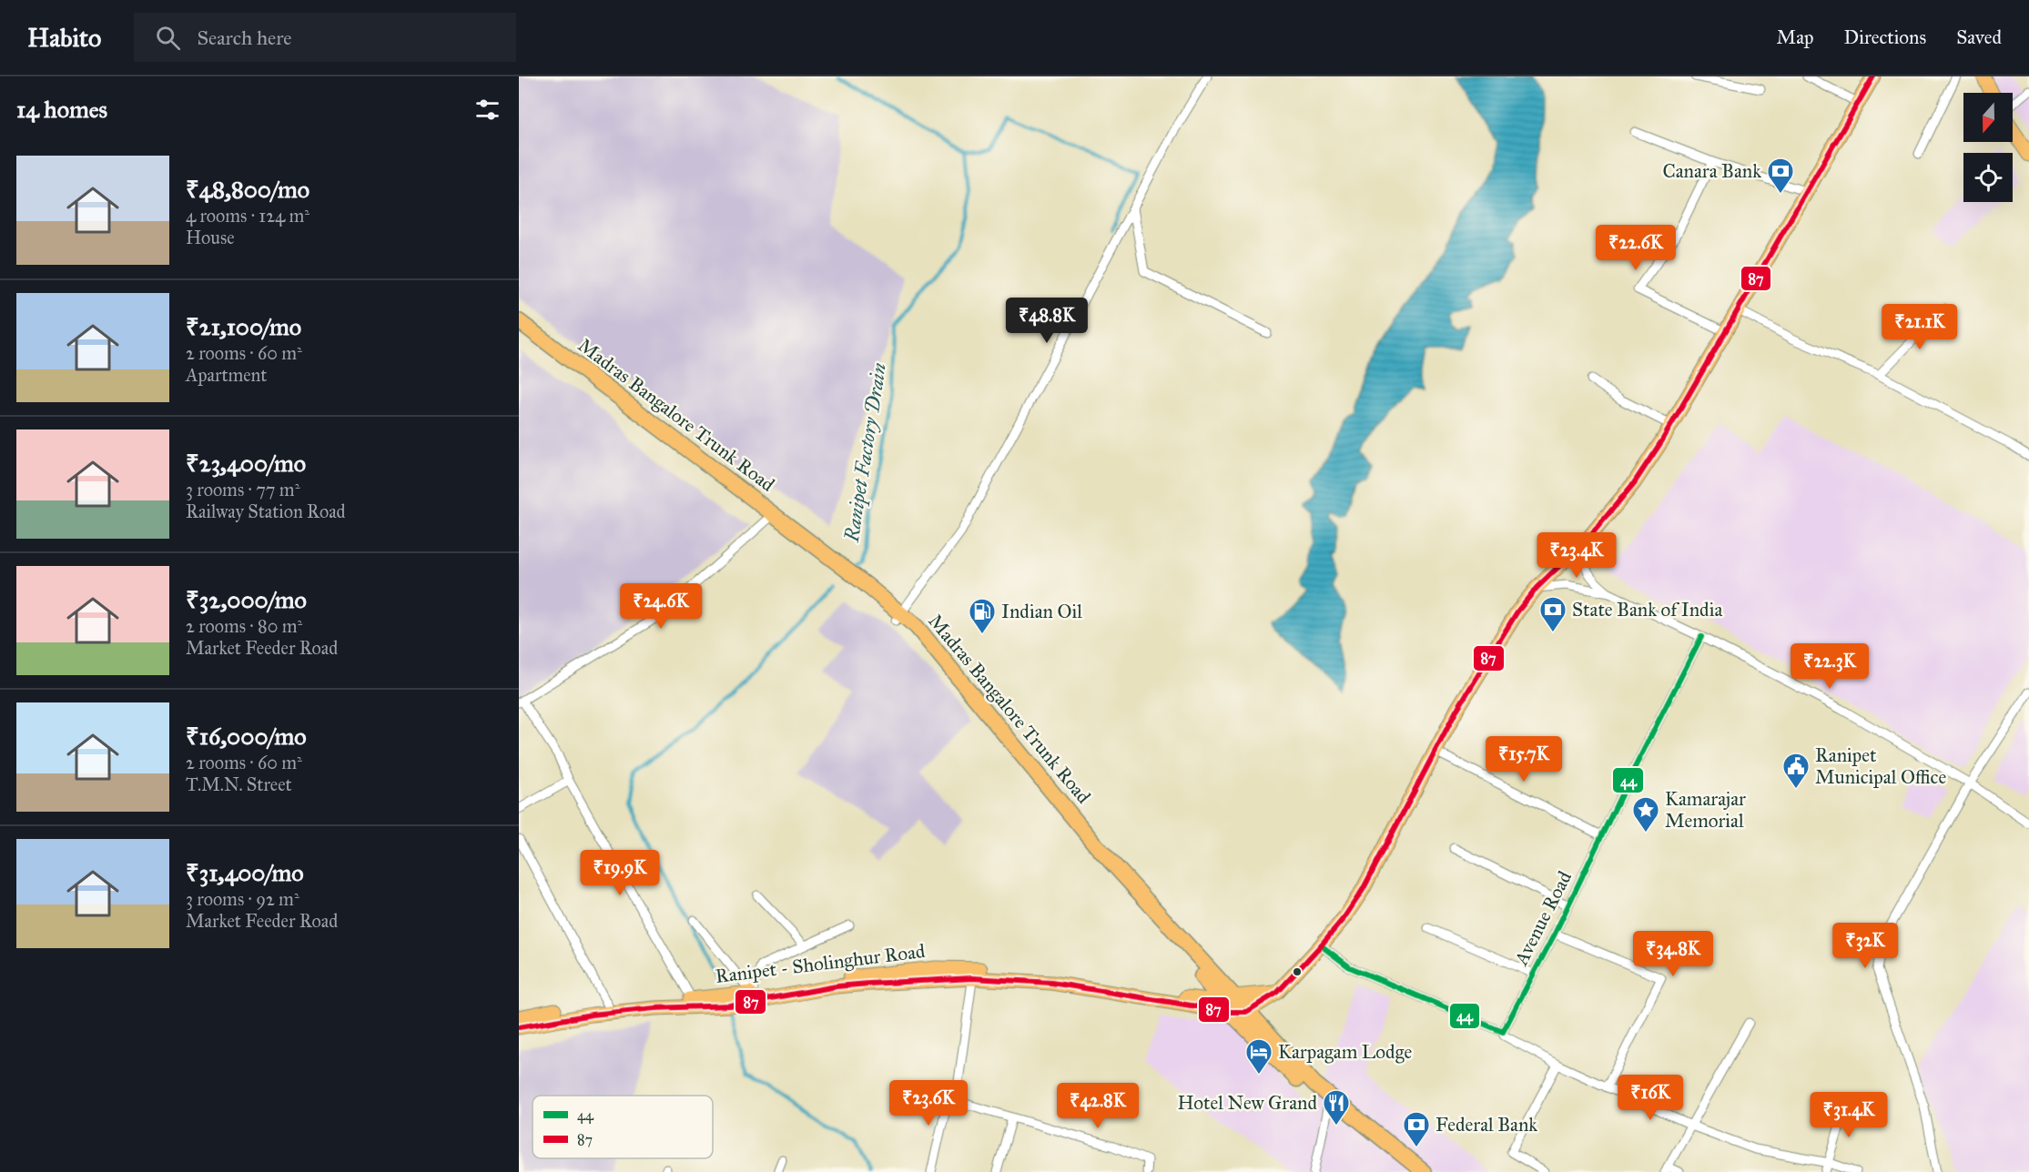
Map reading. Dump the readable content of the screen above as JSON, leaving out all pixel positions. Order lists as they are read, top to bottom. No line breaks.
{"streets":{"highway":["Madras Bangalore Trunk Road"],"main road":["Ranipet - Sholinghur Road"],"street":["Avenue Road"]},"water":["Ranipet Factory Drain"],"places":{"bank":["Canara Bank","State Bank of India","Federal Bank"],"fuel station":["Indian Oil"],"public building":["Ranipet Municipal Office"],"place":["Kamarajar Memorial"],"hotel":["Karpagam Lodge"],"restaurant":["Hotel New Grand"]},"lines":["transit line 87","transit line 44"],"legend":["44","87"],"north":"bottom","page":{"header":"Habito","search":"Search here","nav":["Map","Directions","Saved"],"heading":"14 homes","list":[{"name":"₹48,800/mo","note":"4 rooms · 124 m² · House"},{"name":"₹21,100/mo","note":"2 rooms · 60 m² · Apartment"},{"name":"₹23,400/mo","note":"3 rooms · 77 m² · Railway Station Road"},{"name":"₹32,000/mo","note":"2 rooms · 80 m² · Market Feeder Road"},{"name":"₹16,000/mo","note":"2 rooms · 60 m² · T.M.N. Street"},{"name":"₹31,400/mo","note":"3 rooms · 92 m² · Market Feeder Road"}],"price":["₹22.6K","₹48.8K","₹21.1K","₹23.4K","₹24.6K","₹22.3K","₹15.7K","₹19.9K","₹32K","₹34.8K","₹16K","₹23.6K","₹42.8K","₹31.4K"]}}
